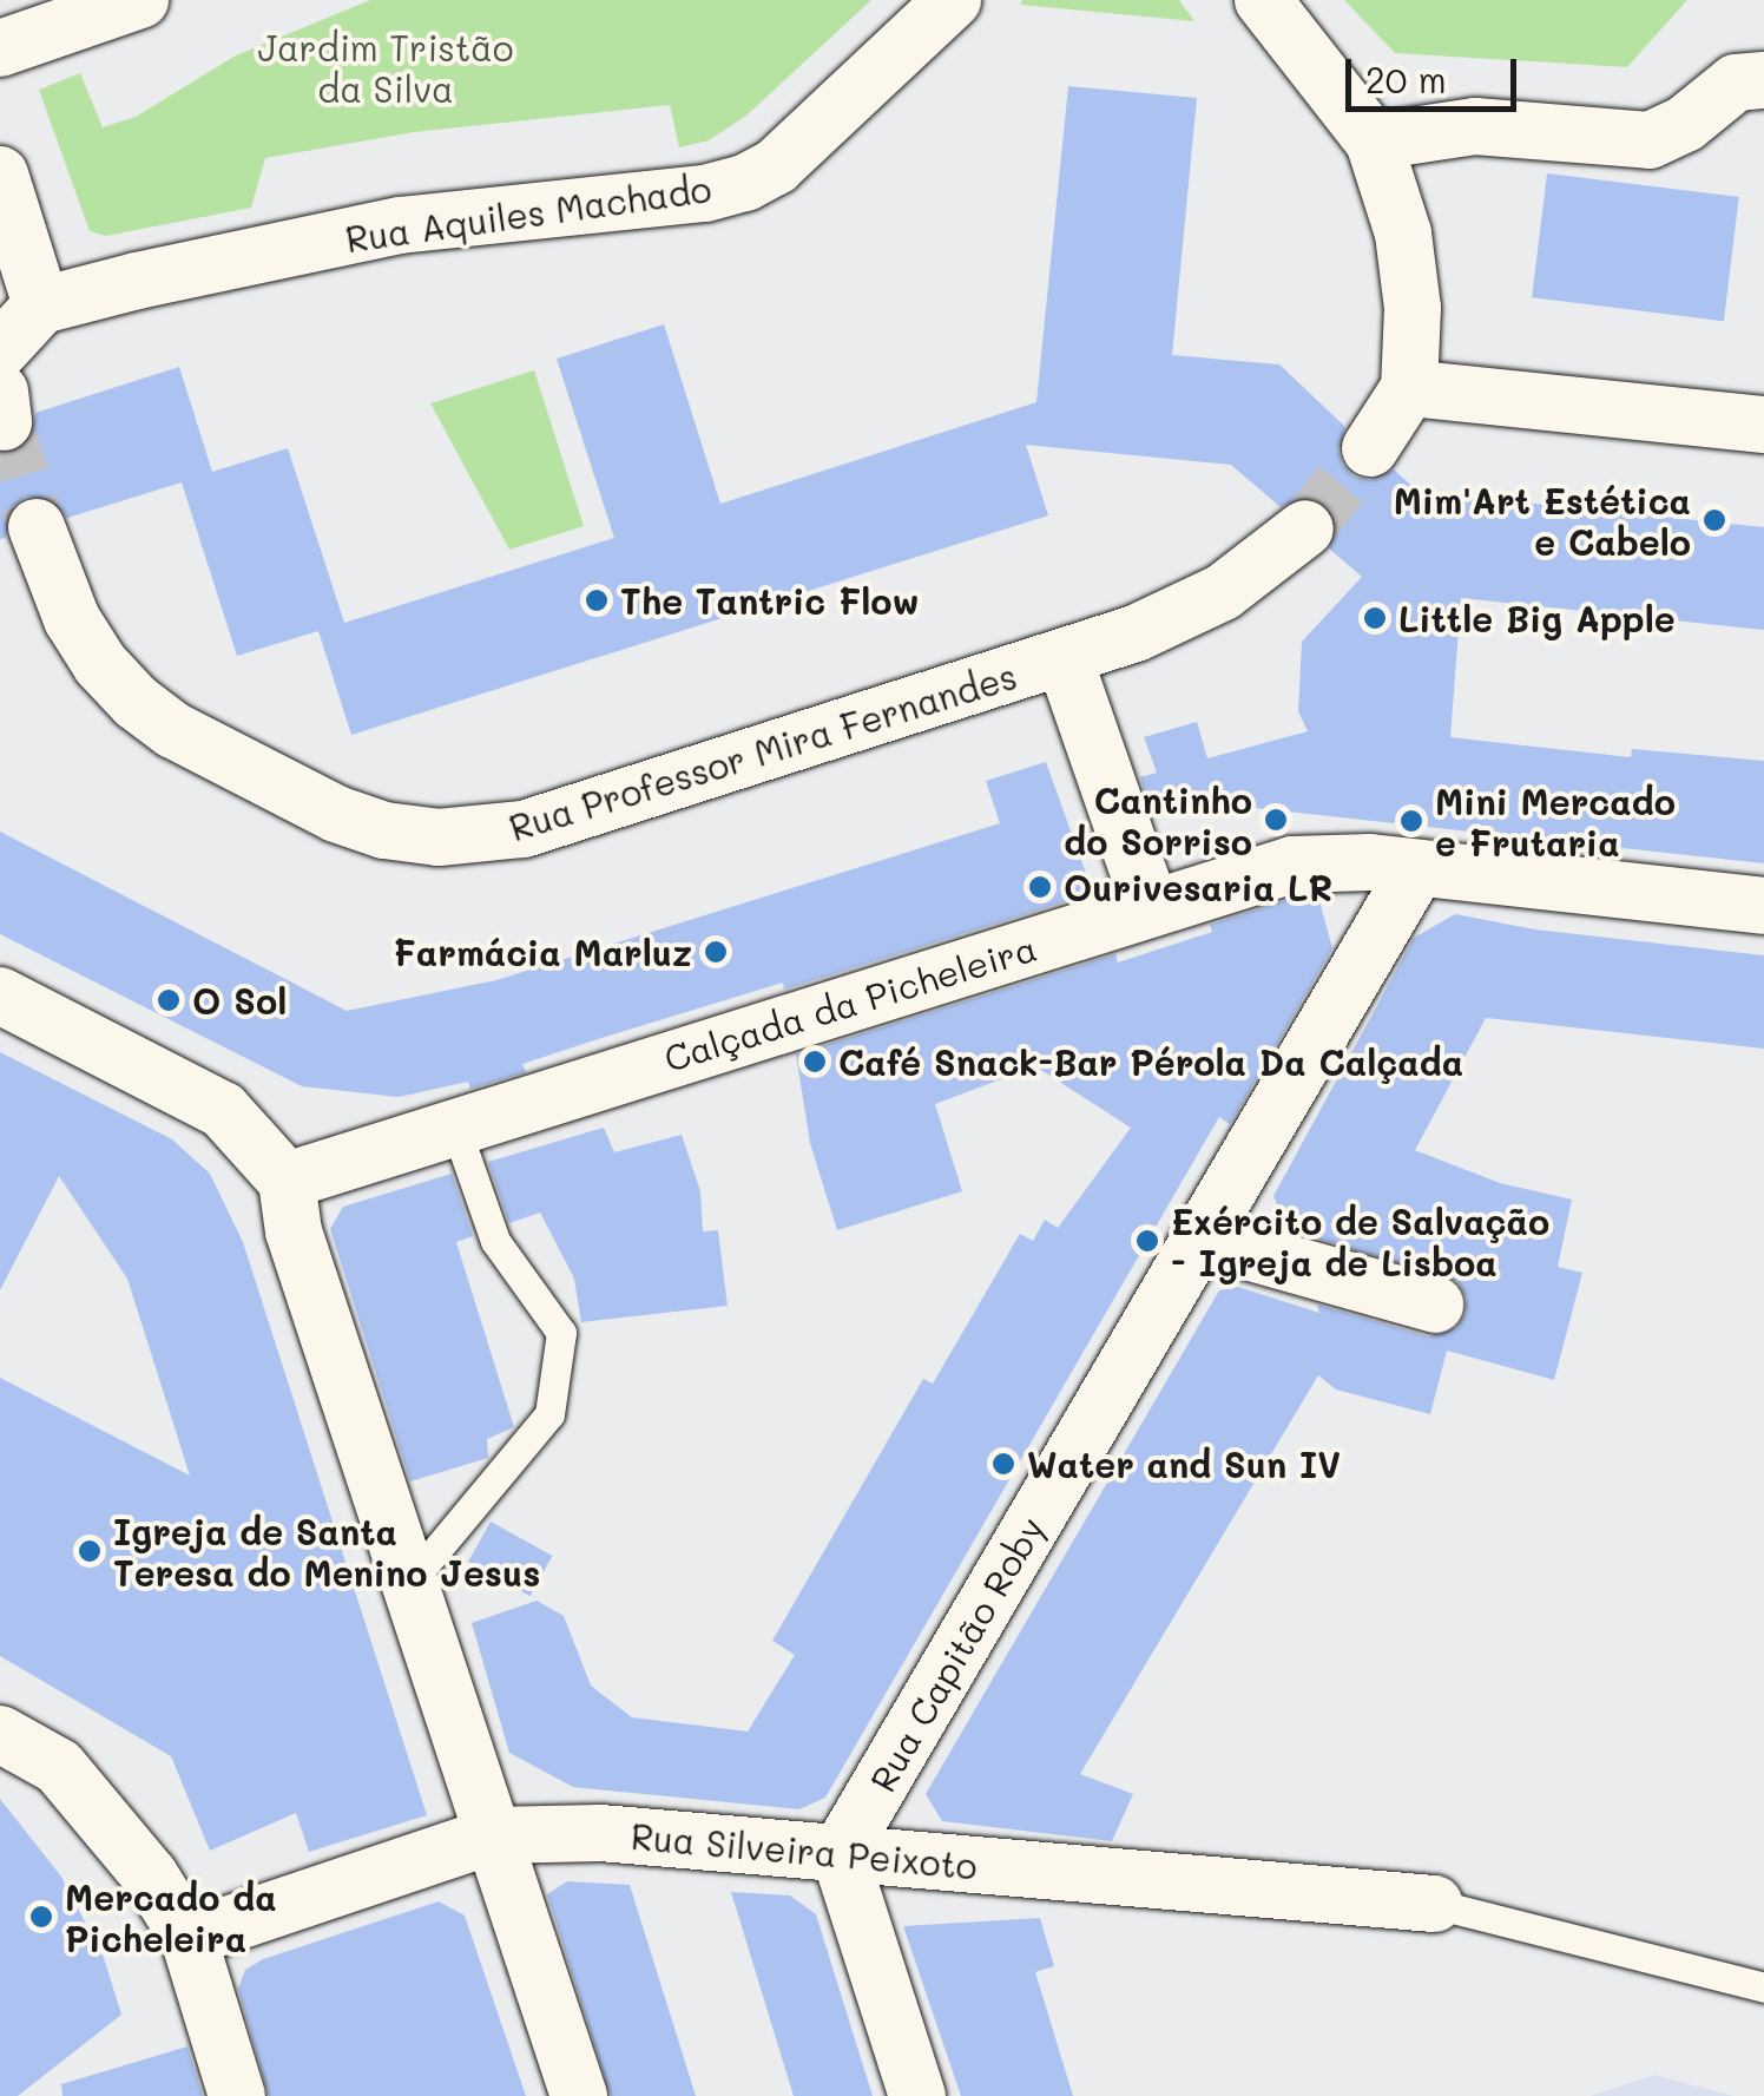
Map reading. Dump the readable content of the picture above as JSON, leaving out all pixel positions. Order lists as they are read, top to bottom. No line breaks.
{"streets":{"street":["Rua Aquiles Machado","Rua Professor Mira Fernandes","Calçada da Picheleira","Rua Capitão Roby","Rua Silveira Peixoto"]},"crossings":[["Calçada da Picheleira","Rua Capitão Roby"],["Rua Capitão Roby","Rua Silveira Peixoto"]],"parks":["Jardim Tristão da Silva"],"places":["Mim'Art Estética e Cabelo","The Tantric Flow","Little Big Apple","Cantinho do Sorriso","Mini Mercado e Frutaria","Ourivesaria LR","Farmácia Marluz","O Sol","Café Snack-Bar Pérola Da Calçada","Exército de Salvação - Igreja de Lisboa","Water and Sun IV","Igreja de Santa Teresa do Menino Jesus","Mercado da Picheleira"],"scale_bar":"20 m"}
